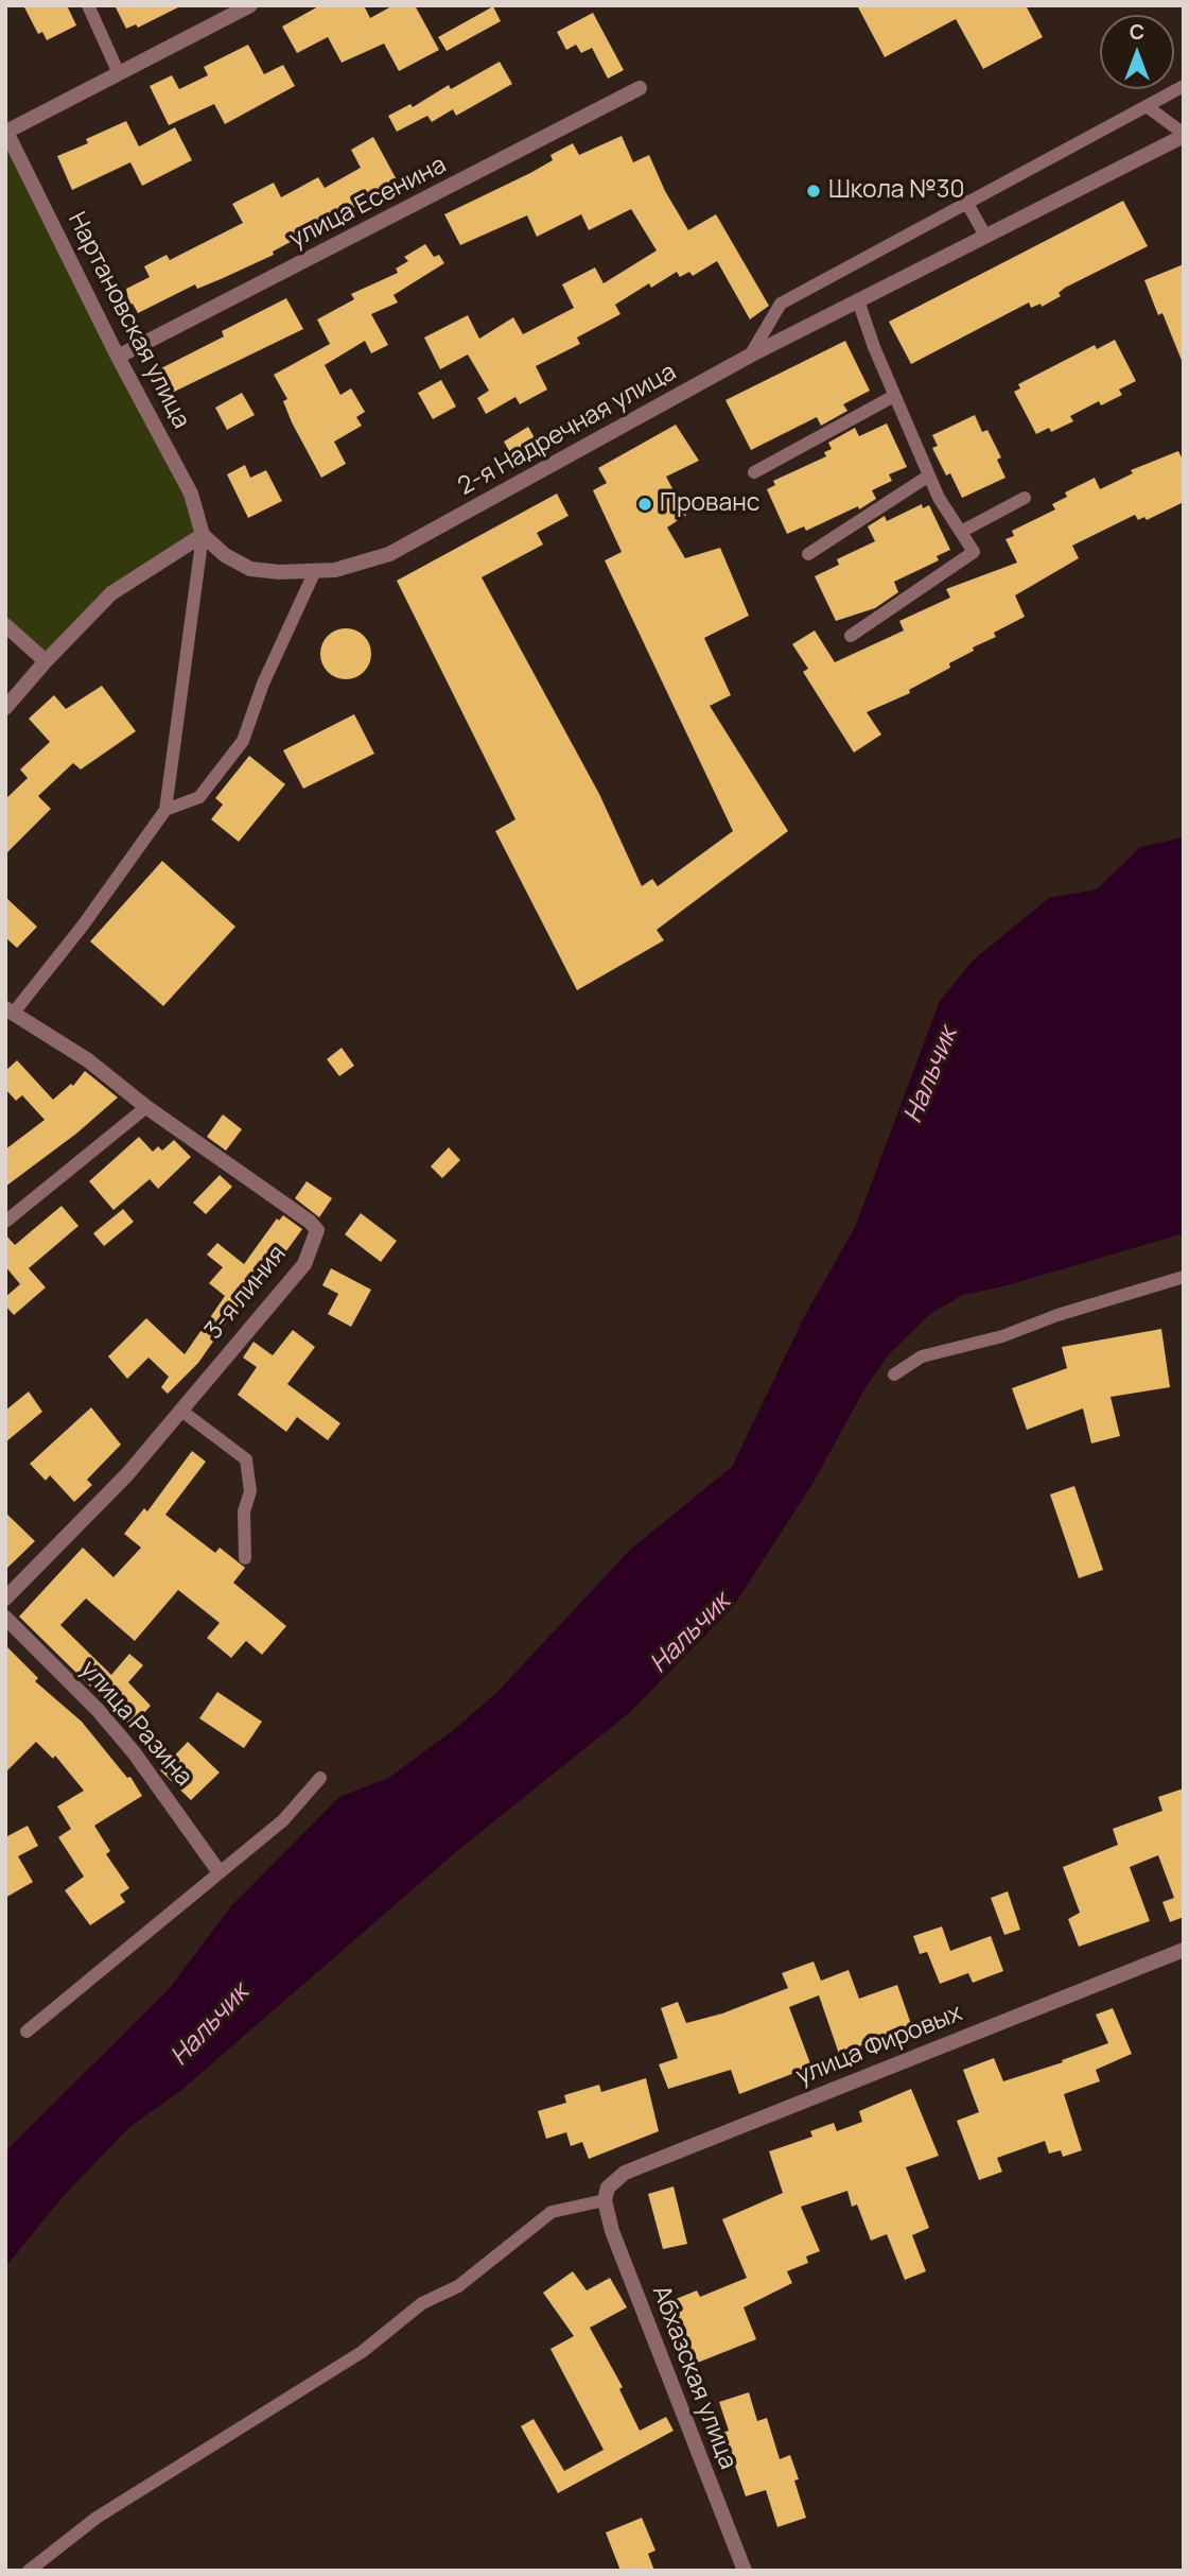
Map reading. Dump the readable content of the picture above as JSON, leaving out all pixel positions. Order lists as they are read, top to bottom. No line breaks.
{"streets":{"street":["улица Есенина","Нартановская улица","2-я Надречная улица","3-я линия","улица Разина","улица Фировых","Абхазская улица"]},"crossings":[["улица Есенина","Нартановская улица"],["Нартановская улица","2-я Надречная улица"],["улица Фировых","Абхазская улица"]],"water":["Нальчик"],"places":["Школа №30","Прованс"],"north":"top"}
